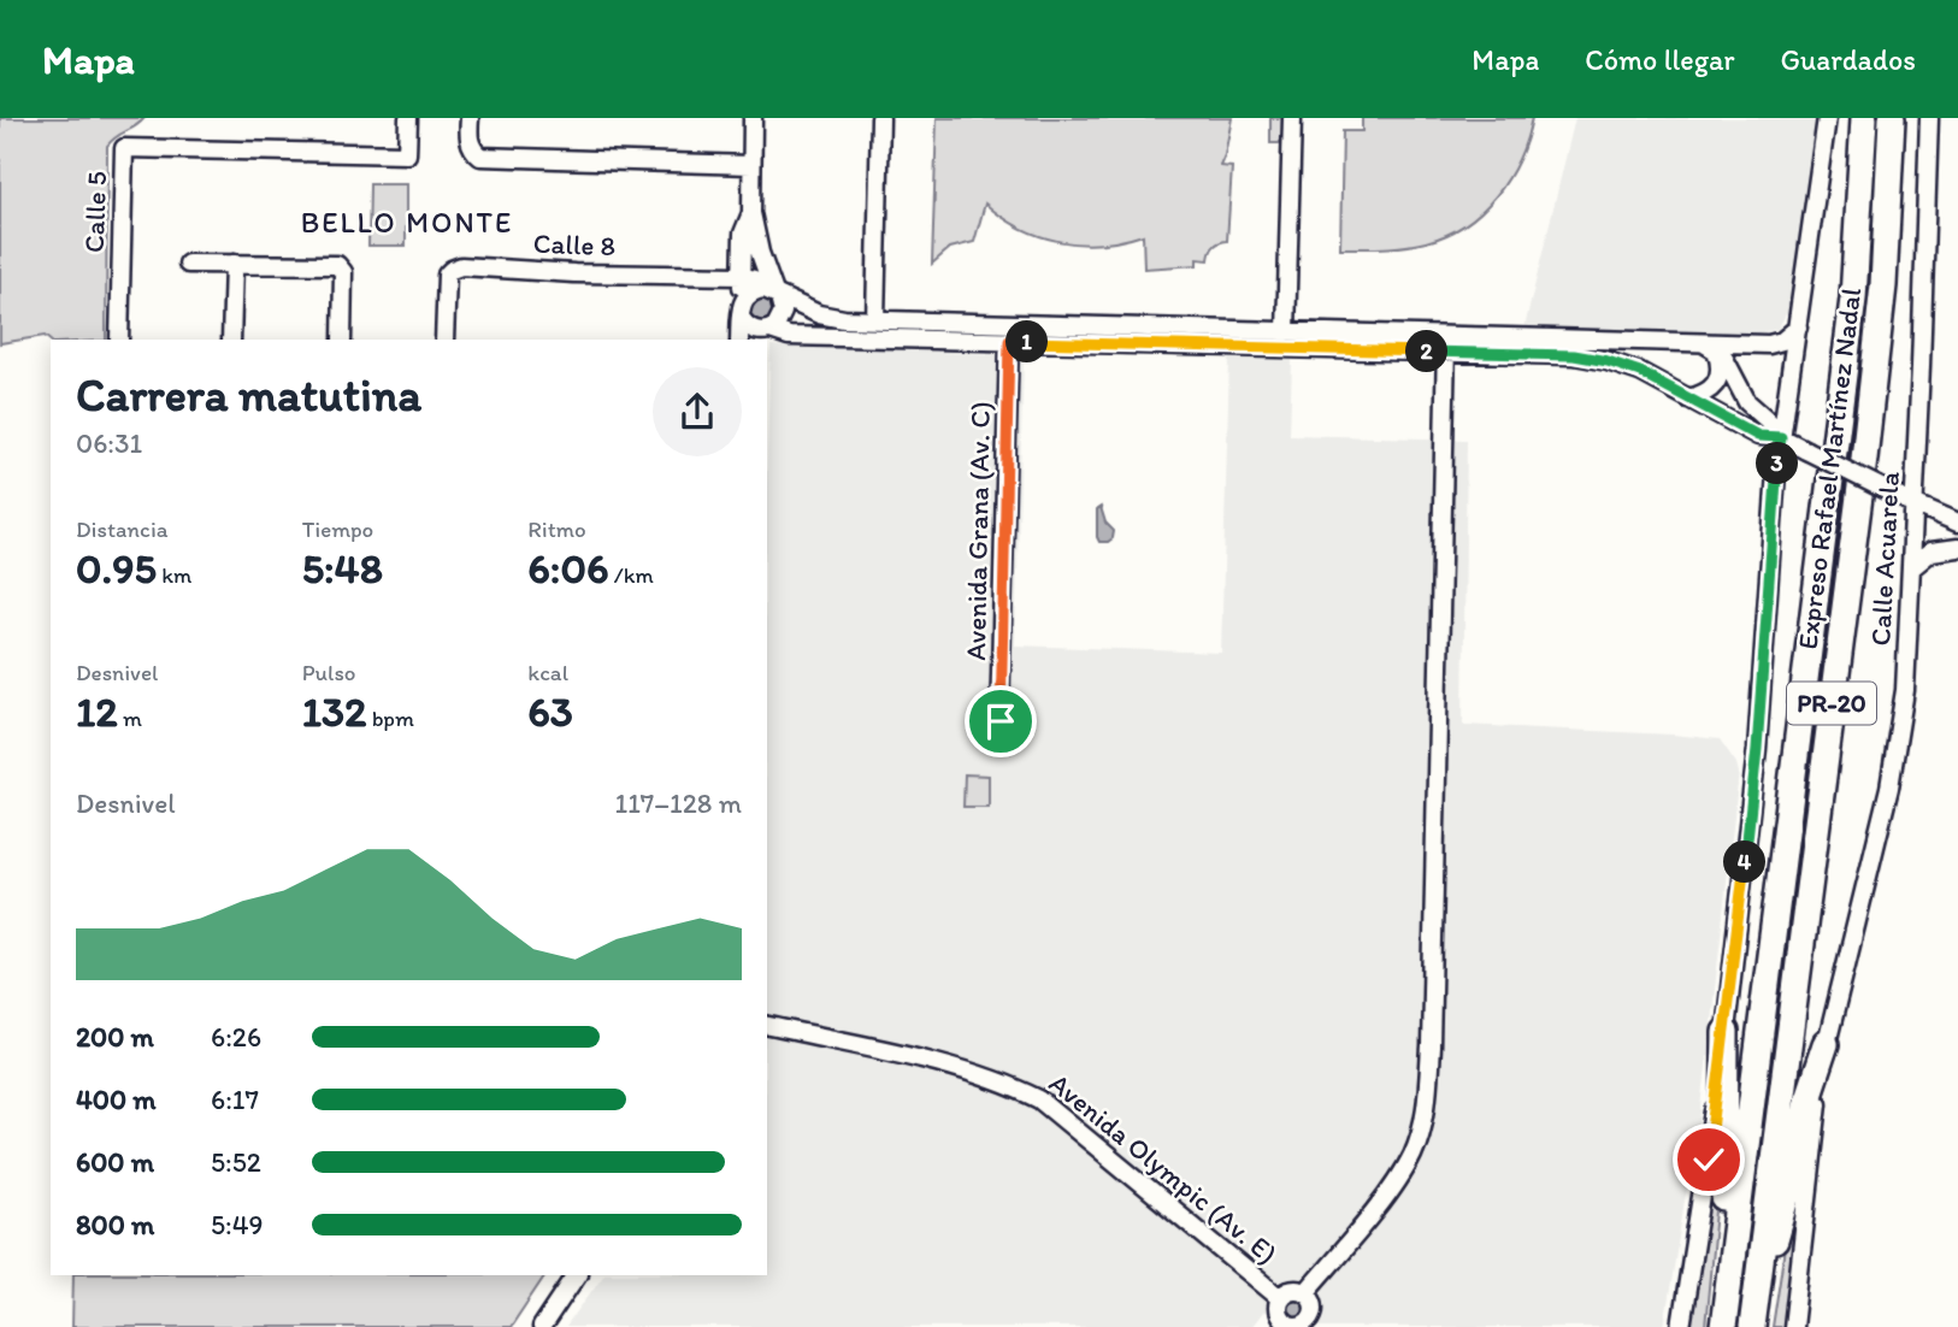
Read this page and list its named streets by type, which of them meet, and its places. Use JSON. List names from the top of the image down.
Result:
{
  "streets": {
    "highway": ["Expreso Rafael Martínez Nadal", "PR-20"],
    "street": [
      "Calle 5",
      "Calle 8",
      "Avenida Grana (Av. C)",
      "Calle Acuarela",
      "Avenida Olympic (Av. E)"
    ]
  },
  "districts": ["BELLO MONTE"],
  "page": {
    "header": "Mapa",
    "nav": ["Mapa", "Cómo llegar", "Guardados"],
    "pins": [
      "1",
      "2",
      "3",
      "4"
    ],
    "heading": ["Carrera matutina", "06:31"],
    "stats": [
      ["Distancia", "0.95 km"],
      ["Tiempo", "5:48"],
      ["Ritmo", "6:06 /km"],
      ["Desnivel", "12 m"],
      ["Pulso", "132 bpm"],
      ["kcal", "63"]
    ],
    "chart": ["Desnivel", "117–128 m"],
    "list": [
      {
        "name": "200 m",
        "note": "6:26"
      },
      {
        "name": "400 m",
        "note": "6:17"
      },
      {
        "name": "600 m",
        "note": "5:52"
      },
      {
        "name": "800 m",
        "note": "5:49"
      }
    ]
  }
}
